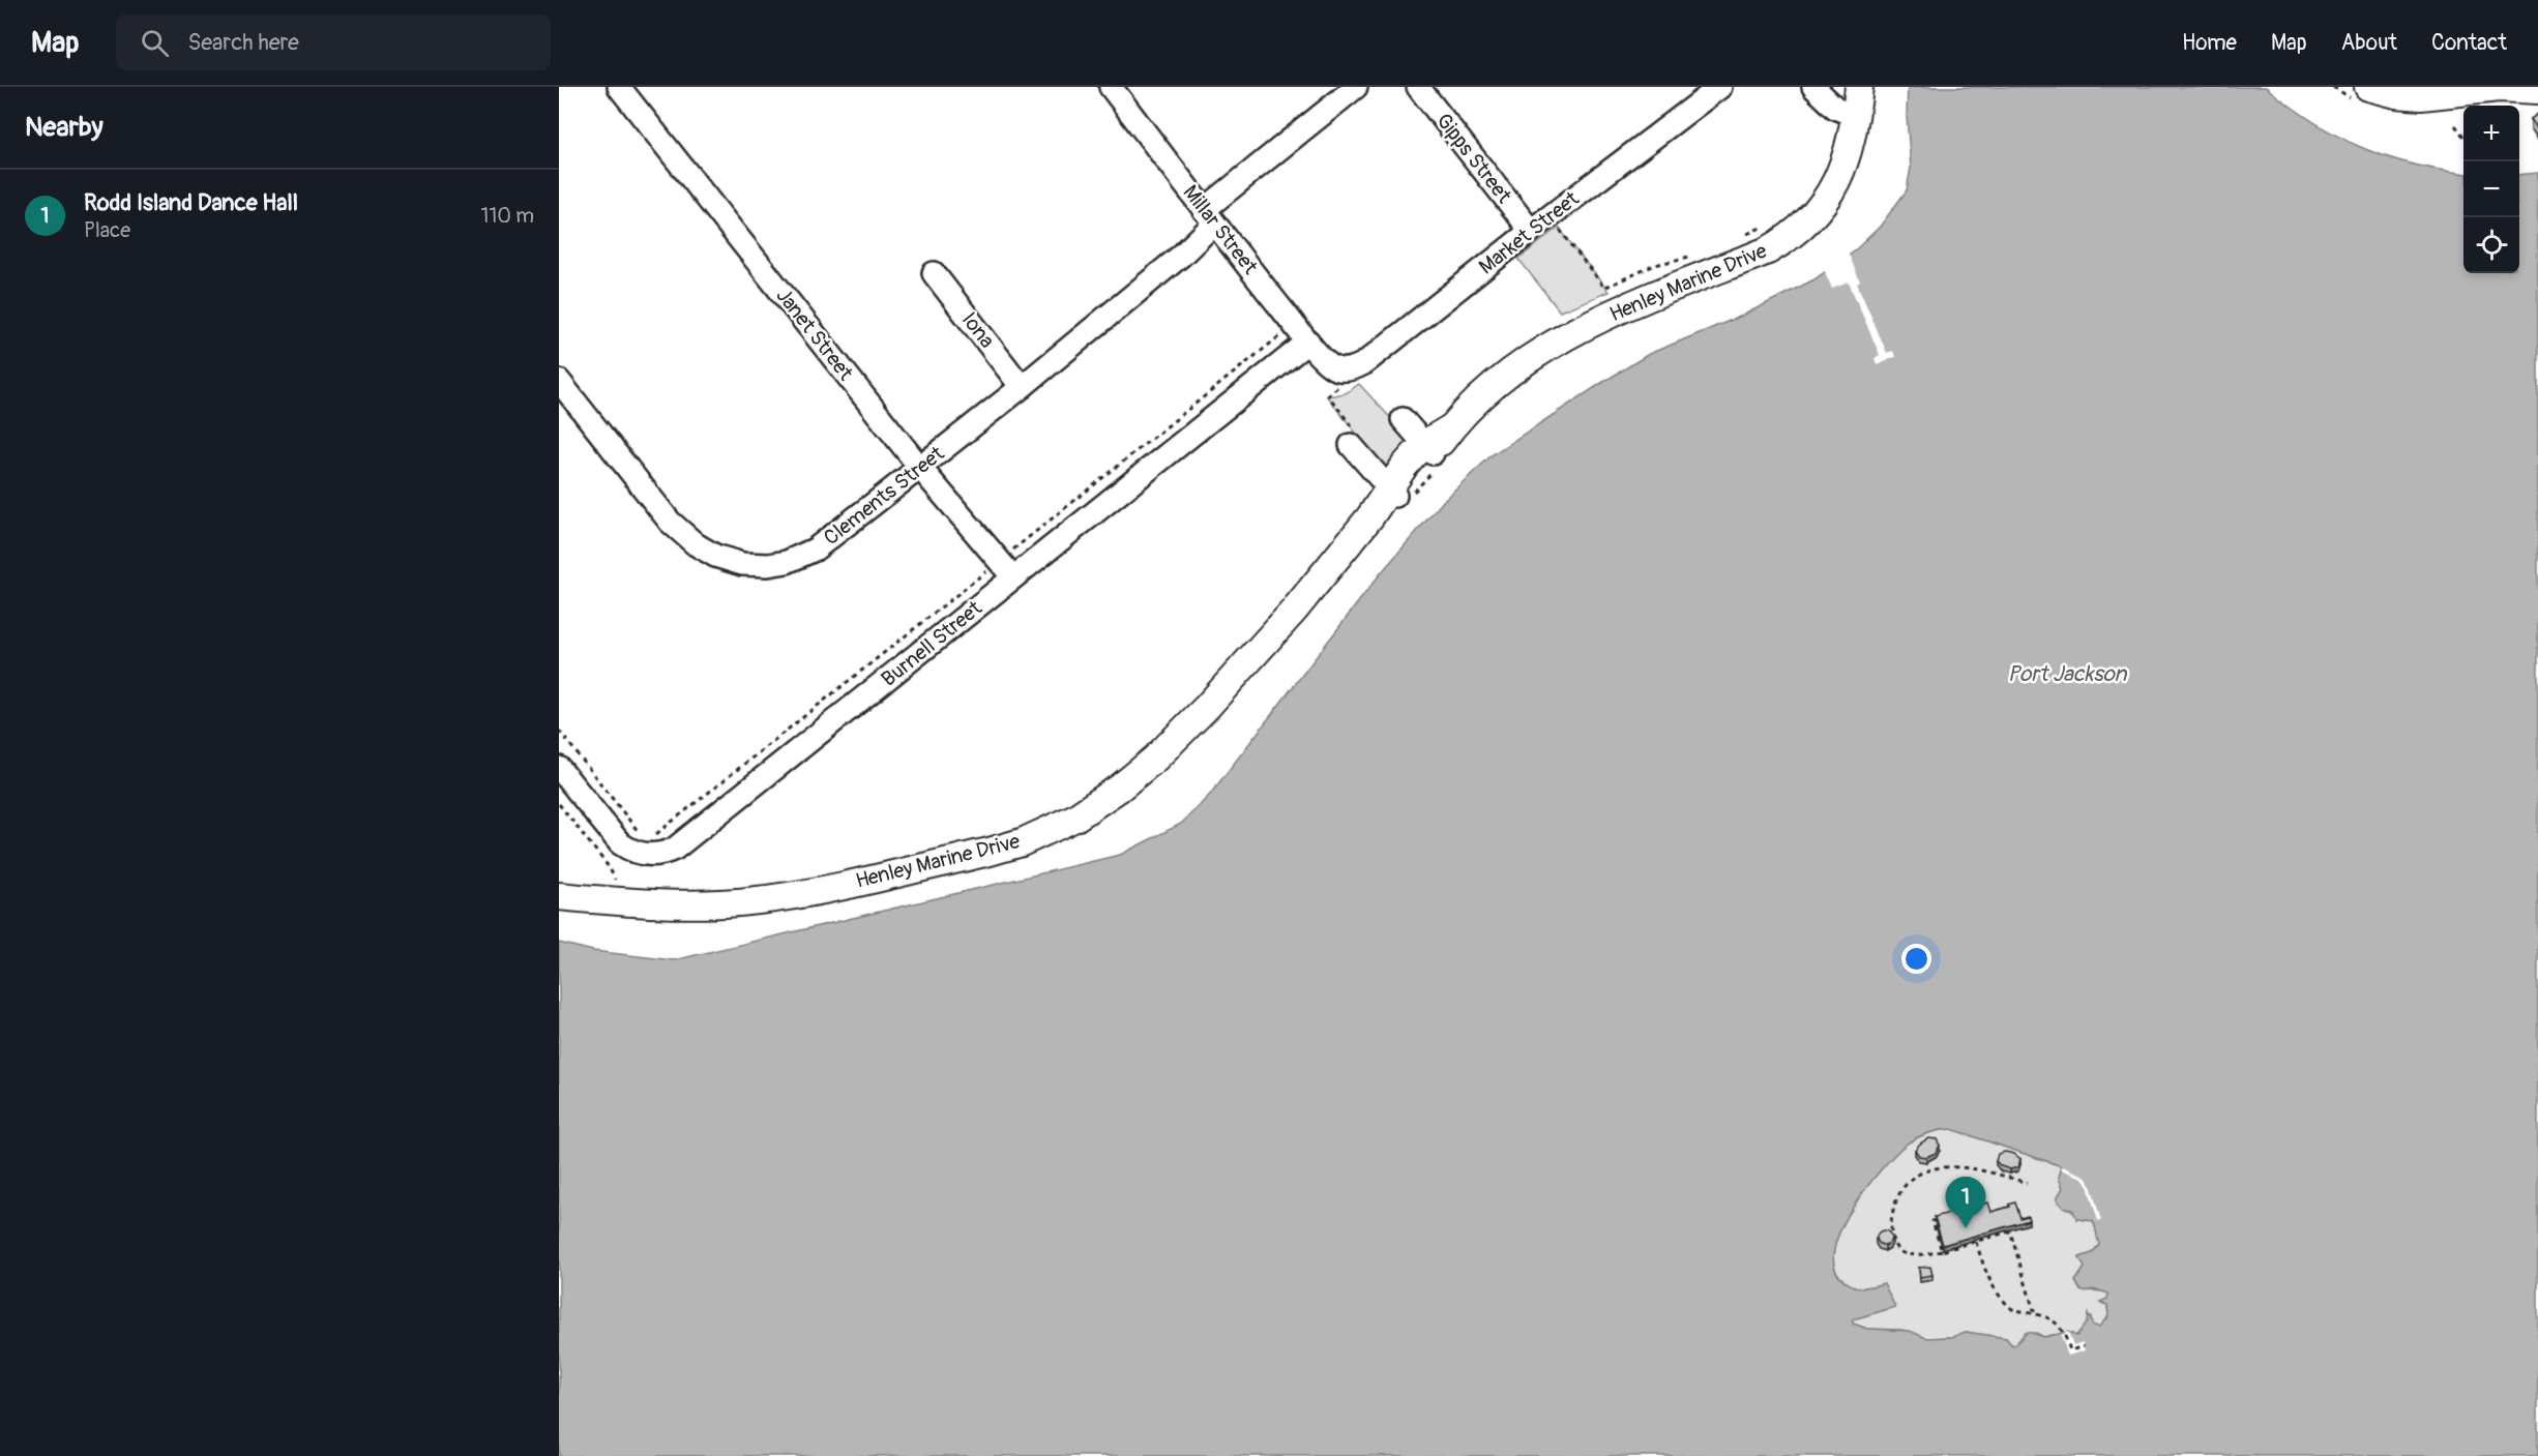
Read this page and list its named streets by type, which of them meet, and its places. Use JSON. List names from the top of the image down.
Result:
{
  "streets": {
    "main road": ["Henley Marine Drive"],
    "street": [
      "Gipps Street",
      "Millar Street",
      "Market Street",
      "Iona",
      "Janet Street",
      "Clements Street",
      "Burnell Street"
    ]
  },
  "crossings": [
    ["Gipps Street", "Market Street"],
    ["Millar Street", "Market Street"],
    ["Millar Street", "Clements Street"],
    ["Millar Street", "Burnell Street"],
    ["Iona", "Clements Street"],
    ["Janet Street", "Clements Street"],
    ["Janet Street", "Burnell Street"]
  ],
  "water": ["Port Jackson"],
  "page": {
    "header": "Map",
    "search": "Search here",
    "nav": [
      "Home",
      "Map",
      "About",
      "Contact"
    ],
    "heading": "Nearby",
    "map_buttons": ["+", "−"],
    "list": [
      {
        "mark": "1",
        "name": "Rodd Island Dance Hall",
        "note": "Place",
        "value": "110 m"
      }
    ],
    "pins": "1"
  }
}
